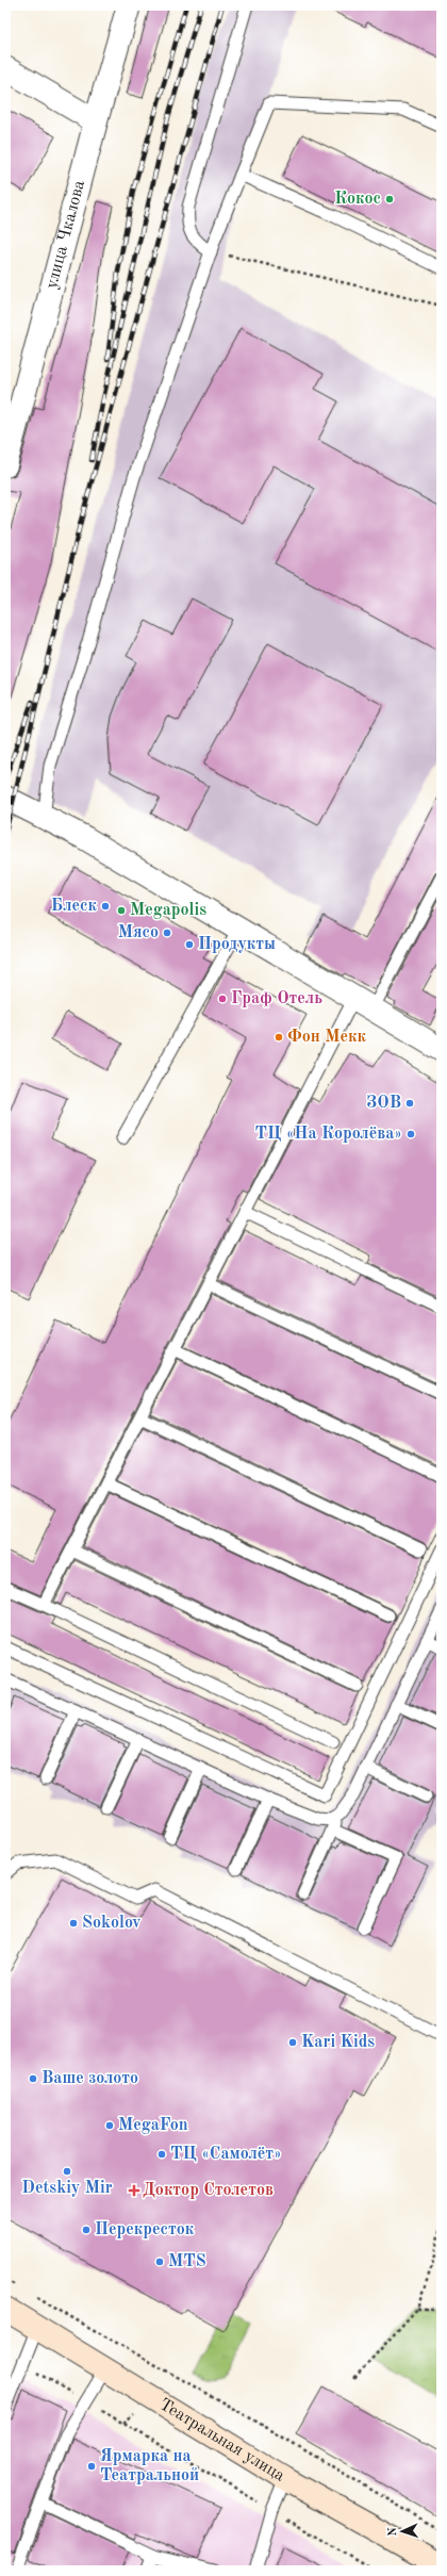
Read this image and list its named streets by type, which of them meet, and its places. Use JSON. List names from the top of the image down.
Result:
{
  "streets": {
    "street": ["улица Чкалова", "Театральная улица"]
  },
  "places": {
    "other": [
      "Кокос",
      "Блеск",
      "Megapolis",
      "Мясо",
      "Продукты",
      "Граф Отель",
      "Фон Мекк",
      "ЗОВ",
      "ТЦ «На Королёва»",
      "Sokolov",
      "Kari Kids",
      "Ваше золото",
      "MegaFon",
      "ТЦ «Самолёт»",
      "Detskiy Mir",
      "Перекресток",
      "MTS",
      "Ярмарка на Театральной"
    ],
    "health": ["Доктор Столетов"]
  },
  "north": "left"
}
